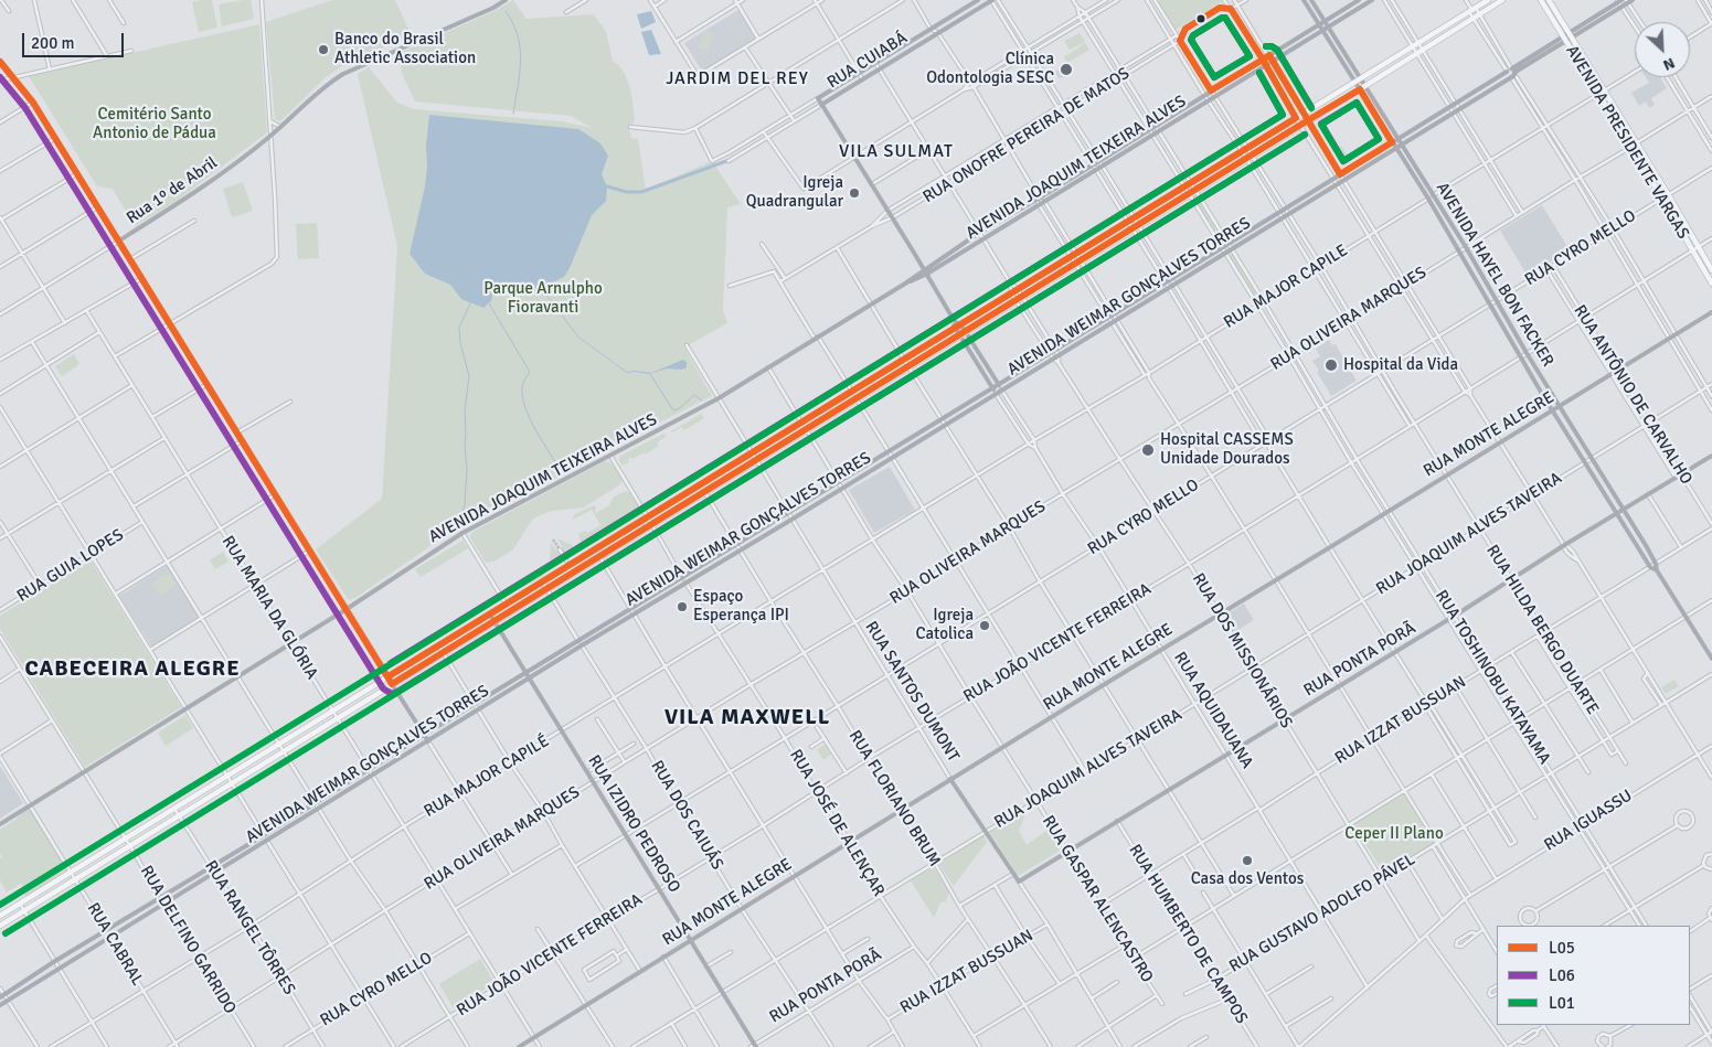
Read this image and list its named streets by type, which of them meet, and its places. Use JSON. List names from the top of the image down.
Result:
{
  "streets": {
    "main road": [
      "RUA CUIABÁ",
      "AVENIDA PRESIDENTE VARGAS",
      "AVENIDA JOAQUIM TEIXEIRA ALVES",
      "Rua 1º de Abril",
      "AVENIDA HAYEL BON FACKER",
      "AVENIDA WEIMAR GONÇALVES TORRES",
      "RUA MONTE ALEGRE",
      "RUA PONTA PORÃ",
      "RUA SANTOS DUMONT",
      "RUA AQUIDAUANA",
      "RUA IZIDRO PEDROSO"
    ],
    "street": [
      "RUA ONOFRE PEREIRA DE MATOS",
      "RUA CYRO MELLO",
      "RUA MAJOR CAPILE",
      "RUA OLIVEIRA MARQUES",
      "RUA ANTÔNIO DE CARVALHO",
      "RUA JOAQUIM ALVES TAVEIRA",
      "RUA GUIA LOPES",
      "RUA MARIA DA GLÓRIA",
      "RUA HILDA BERGO DUARTE",
      "RUA JOÃO VICENTE FERREIRA",
      "RUA DOS MISSIONÁRIOS",
      "RUA TOSHINOBU KATAYAMA",
      "RUA IZZAT BUSSUAN",
      "RUA MAJOR CAPILÉ",
      "RUA FLORIANO BRUM",
      "RUA DOS CAIUÁS",
      "RUA IGUASSU",
      "RUA JOSÉ DE ALENÇAR",
      "RUA GASPAR ALENCASTRO",
      "RUA GUSTAVO ADOLFO PÁVEL",
      "RUA RANGEL TÔRRES",
      "RUA HUMBERTO DE CAMPOS",
      "RUA DELFINO GARRIDO",
      "RUA CABRAL"
    ]
  },
  "crossings": [
    ["RUA CUIABÁ", "RUA DOS MISSIONÁRIOS"],
    ["RUA CUIABÁ", "RUA AQUIDAUANA"],
    ["RUA ONOFRE PEREIRA DE MATOS", "RUA HILDA BERGO DUARTE"],
    ["RUA ONOFRE PEREIRA DE MATOS", "RUA DOS MISSIONÁRIOS"],
    ["RUA ONOFRE PEREIRA DE MATOS", "RUA TOSHINOBU KATAYAMA"],
    ["RUA ONOFRE PEREIRA DE MATOS", "RUA AQUIDAUANA"],
    ["AVENIDA PRESIDENTE VARGAS", "RUA CYRO MELLO"],
    ["AVENIDA PRESIDENTE VARGAS", "RUA MAJOR CAPILE"],
    ["AVENIDA PRESIDENTE VARGAS", "AVENIDA WEIMAR GONÇALVES TORRES"],
    ["AVENIDA PRESIDENTE VARGAS", "RUA OLIVEIRA MARQUES"],
    ["AVENIDA PRESIDENTE VARGAS", "RUA JOÃO VICENTE FERREIRA"],
    ["AVENIDA JOAQUIM TEIXEIRA ALVES", "AVENIDA HAYEL BON FACKER"],
    ["AVENIDA JOAQUIM TEIXEIRA ALVES", "RUA MARIA DA GLÓRIA"],
    ["AVENIDA JOAQUIM TEIXEIRA ALVES", "RUA HILDA BERGO DUARTE"],
    ["AVENIDA JOAQUIM TEIXEIRA ALVES", "RUA DOS MISSIONÁRIOS"],
    ["AVENIDA JOAQUIM TEIXEIRA ALVES", "RUA TOSHINOBU KATAYAMA"],
    ["AVENIDA JOAQUIM TEIXEIRA ALVES", "RUA SANTOS DUMONT"],
    ["AVENIDA JOAQUIM TEIXEIRA ALVES", "RUA AQUIDAUANA"],
    ["AVENIDA JOAQUIM TEIXEIRA ALVES", "RUA JOSÉ DE ALENÇAR"],
    ["AVENIDA JOAQUIM TEIXEIRA ALVES", "RUA DELFINO GARRIDO"],
    ["AVENIDA JOAQUIM TEIXEIRA ALVES", "RUA CABRAL"],
    ["RUA CYRO MELLO", "AVENIDA HAYEL BON FACKER"],
    ["RUA CYRO MELLO", "RUA ANTÔNIO DE CARVALHO"],
    ["RUA CYRO MELLO", "RUA MARIA DA GLÓRIA"],
    ["RUA CYRO MELLO", "RUA HILDA BERGO DUARTE"],
    ["RUA CYRO MELLO", "RUA DOS MISSIONÁRIOS"],
    ["RUA CYRO MELLO", "RUA TOSHINOBU KATAYAMA"],
    ["RUA CYRO MELLO", "RUA SANTOS DUMONT"],
    ["RUA CYRO MELLO", "RUA AQUIDAUANA"],
    ["RUA CYRO MELLO", "RUA FLORIANO BRUM"],
    ["RUA CYRO MELLO", "RUA DOS CAIUÁS"],
    ["RUA CYRO MELLO", "RUA JOSÉ DE ALENÇAR"],
    ["RUA CYRO MELLO", "RUA IZIDRO PEDROSO"],
    ["RUA CYRO MELLO", "RUA GASPAR ALENCASTRO"],
    ["RUA CYRO MELLO", "RUA RANGEL TÔRRES"],
    ["AVENIDA HAYEL BON FACKER", "RUA MAJOR CAPILE"],
    ["AVENIDA HAYEL BON FACKER", "AVENIDA WEIMAR GONÇALVES TORRES"],
    ["AVENIDA HAYEL BON FACKER", "RUA OLIVEIRA MARQUES"],
    ["AVENIDA HAYEL BON FACKER", "RUA MONTE ALEGRE"],
    ["AVENIDA HAYEL BON FACKER", "RUA JOAQUIM ALVES TAVEIRA"],
    ["AVENIDA HAYEL BON FACKER", "RUA JOÃO VICENTE FERREIRA"],
    ["AVENIDA HAYEL BON FACKER", "RUA PONTA PORÃ"],
    ["AVENIDA HAYEL BON FACKER", "RUA IZZAT BUSSUAN"],
    ["RUA MAJOR CAPILE", "RUA HILDA BERGO DUARTE"],
    ["RUA MAJOR CAPILE", "RUA DOS MISSIONÁRIOS"],
    ["RUA MAJOR CAPILE", "RUA TOSHINOBU KATAYAMA"],
    ["RUA MAJOR CAPILE", "RUA AQUIDAUANA"],
    ["RUA MAJOR CAPILE", "RUA MAJOR CAPILÉ"],
    ["AVENIDA WEIMAR GONÇALVES TORRES", "RUA MARIA DA GLÓRIA"],
    ["AVENIDA WEIMAR GONÇALVES TORRES", "RUA HILDA BERGO DUARTE"],
    ["AVENIDA WEIMAR GONÇALVES TORRES", "RUA DOS MISSIONÁRIOS"],
    ["AVENIDA WEIMAR GONÇALVES TORRES", "RUA TOSHINOBU KATAYAMA"],
    ["AVENIDA WEIMAR GONÇALVES TORRES", "RUA SANTOS DUMONT"],
    ["AVENIDA WEIMAR GONÇALVES TORRES", "RUA AQUIDAUANA"],
    ["AVENIDA WEIMAR GONÇALVES TORRES", "RUA FLORIANO BRUM"],
    ["AVENIDA WEIMAR GONÇALVES TORRES", "RUA DOS CAIUÁS"],
    ["AVENIDA WEIMAR GONÇALVES TORRES", "RUA JOSÉ DE ALENÇAR"],
    ["AVENIDA WEIMAR GONÇALVES TORRES", "RUA IZIDRO PEDROSO"],
    ["AVENIDA WEIMAR GONÇALVES TORRES", "RUA GASPAR ALENCASTRO"],
    ["AVENIDA WEIMAR GONÇALVES TORRES", "RUA RANGEL TÔRRES"],
    ["AVENIDA WEIMAR GONÇALVES TORRES", "RUA DELFINO GARRIDO"],
    ["AVENIDA WEIMAR GONÇALVES TORRES", "RUA CABRAL"],
    ["RUA OLIVEIRA MARQUES", "RUA MARIA DA GLÓRIA"],
    ["RUA OLIVEIRA MARQUES", "RUA HILDA BERGO DUARTE"],
    ["RUA OLIVEIRA MARQUES", "RUA DOS MISSIONÁRIOS"],
    ["RUA OLIVEIRA MARQUES", "RUA TOSHINOBU KATAYAMA"],
    ["RUA OLIVEIRA MARQUES", "RUA SANTOS DUMONT"],
    ["RUA OLIVEIRA MARQUES", "RUA AQUIDAUANA"],
    ["RUA OLIVEIRA MARQUES", "RUA FLORIANO BRUM"],
    ["RUA OLIVEIRA MARQUES", "RUA DOS CAIUÁS"],
    ["RUA OLIVEIRA MARQUES", "RUA JOSÉ DE ALENÇAR"],
    ["RUA OLIVEIRA MARQUES", "RUA IZIDRO PEDROSO"],
    ["RUA OLIVEIRA MARQUES", "RUA GASPAR ALENCASTRO"],
    ["RUA OLIVEIRA MARQUES", "RUA RANGEL TÔRRES"],
    ["RUA OLIVEIRA MARQUES", "RUA DELFINO GARRIDO"],
    ["RUA OLIVEIRA MARQUES", "RUA CABRAL"],
    ["RUA ANTÔNIO DE CARVALHO", "RUA MONTE ALEGRE"],
    ["RUA ANTÔNIO DE CARVALHO", "RUA JOAQUIM ALVES TAVEIRA"],
    ["RUA ANTÔNIO DE CARVALHO", "RUA JOÃO VICENTE FERREIRA"],
    ["RUA ANTÔNIO DE CARVALHO", "RUA PONTA PORÃ"],
    ["RUA MONTE ALEGRE", "RUA MARIA DA GLÓRIA"],
    ["RUA MONTE ALEGRE", "RUA HILDA BERGO DUARTE"],
    ["RUA MONTE ALEGRE", "RUA DOS MISSIONÁRIOS"],
    ["RUA MONTE ALEGRE", "RUA TOSHINOBU KATAYAMA"],
    ["RUA MONTE ALEGRE", "RUA SANTOS DUMONT"],
    ["RUA MONTE ALEGRE", "RUA AQUIDAUANA"],
    ["RUA MONTE ALEGRE", "RUA FLORIANO BRUM"],
    ["RUA MONTE ALEGRE", "RUA DOS CAIUÁS"],
    ["RUA MONTE ALEGRE", "RUA JOSÉ DE ALENÇAR"],
    ["RUA MONTE ALEGRE", "RUA IZIDRO PEDROSO"],
    ["RUA MONTE ALEGRE", "RUA GASPAR ALENCASTRO"],
    ["RUA JOAQUIM ALVES TAVEIRA", "RUA HILDA BERGO DUARTE"],
    ["RUA JOAQUIM ALVES TAVEIRA", "RUA DOS MISSIONÁRIOS"],
    ["RUA JOAQUIM ALVES TAVEIRA", "RUA TOSHINOBU KATAYAMA"],
    ["RUA JOAQUIM ALVES TAVEIRA", "RUA SANTOS DUMONT"],
    ["RUA JOAQUIM ALVES TAVEIRA", "RUA AQUIDAUANA"],
    ["RUA JOAQUIM ALVES TAVEIRA", "RUA FLORIANO BRUM"],
    ["RUA JOAQUIM ALVES TAVEIRA", "RUA DOS CAIUÁS"],
    ["RUA JOAQUIM ALVES TAVEIRA", "RUA JOSÉ DE ALENÇAR"],
    ["RUA JOAQUIM ALVES TAVEIRA", "RUA IZIDRO PEDROSO"],
    ["RUA JOAQUIM ALVES TAVEIRA", "RUA GASPAR ALENCASTRO"],
    ["RUA GUIA LOPES", "RUA MARIA DA GLÓRIA"],
    ["RUA MARIA DA GLÓRIA", "RUA JOÃO VICENTE FERREIRA"],
    ["RUA MARIA DA GLÓRIA", "RUA MAJOR CAPILÉ"],
    ["RUA HILDA BERGO DUARTE", "RUA JOÃO VICENTE FERREIRA"],
    ["RUA HILDA BERGO DUARTE", "RUA PONTA PORÃ"],
    ["RUA HILDA BERGO DUARTE", "RUA IZZAT BUSSUAN"],
    ["RUA HILDA BERGO DUARTE", "RUA GUSTAVO ADOLFO PÁVEL"],
    ["RUA JOÃO VICENTE FERREIRA", "RUA DOS MISSIONÁRIOS"],
    ["RUA JOÃO VICENTE FERREIRA", "RUA TOSHINOBU KATAYAMA"],
    ["RUA JOÃO VICENTE FERREIRA", "RUA SANTOS DUMONT"],
    ["RUA JOÃO VICENTE FERREIRA", "RUA AQUIDAUANA"],
    ["RUA JOÃO VICENTE FERREIRA", "RUA FLORIANO BRUM"],
    ["RUA JOÃO VICENTE FERREIRA", "RUA DOS CAIUÁS"],
    ["RUA JOÃO VICENTE FERREIRA", "RUA JOSÉ DE ALENÇAR"],
    ["RUA JOÃO VICENTE FERREIRA", "RUA IZIDRO PEDROSO"],
    ["RUA JOÃO VICENTE FERREIRA", "RUA GASPAR ALENCASTRO"],
    ["RUA DOS MISSIONÁRIOS", "RUA PONTA PORÃ"],
    ["RUA DOS MISSIONÁRIOS", "RUA IZZAT BUSSUAN"],
    ["RUA DOS MISSIONÁRIOS", "RUA IGUASSU"],
    ["RUA DOS MISSIONÁRIOS", "RUA GUSTAVO ADOLFO PÁVEL"],
    ["RUA PONTA PORÃ", "RUA TOSHINOBU KATAYAMA"],
    ["RUA PONTA PORÃ", "RUA SANTOS DUMONT"],
    ["RUA PONTA PORÃ", "RUA AQUIDAUANA"],
    ["RUA PONTA PORÃ", "RUA DOS CAIUÁS"],
    ["RUA PONTA PORÃ", "RUA JOSÉ DE ALENÇAR"],
    ["RUA PONTA PORÃ", "RUA IZIDRO PEDROSO"],
    ["RUA PONTA PORÃ", "RUA GASPAR ALENCASTRO"],
    ["RUA PONTA PORÃ", "RUA HUMBERTO DE CAMPOS"],
    ["RUA TOSHINOBU KATAYAMA", "RUA IZZAT BUSSUAN"],
    ["RUA TOSHINOBU KATAYAMA", "RUA IGUASSU"],
    ["RUA TOSHINOBU KATAYAMA", "RUA GUSTAVO ADOLFO PÁVEL"],
    ["RUA SANTOS DUMONT", "RUA IZZAT BUSSUAN"],
    ["RUA SANTOS DUMONT", "RUA MAJOR CAPILÉ"],
    ["RUA AQUIDAUANA", "RUA IZZAT BUSSUAN"],
    ["RUA AQUIDAUANA", "RUA IGUASSU"],
    ["RUA AQUIDAUANA", "RUA GUSTAVO ADOLFO PÁVEL"],
    ["RUA IZZAT BUSSUAN", "RUA FLORIANO BRUM"],
    ["RUA IZZAT BUSSUAN", "RUA JOSÉ DE ALENÇAR"],
    ["RUA IZZAT BUSSUAN", "RUA GASPAR ALENCASTRO"],
    ["RUA IZZAT BUSSUAN", "RUA HUMBERTO DE CAMPOS"],
    ["RUA MAJOR CAPILÉ", "RUA FLORIANO BRUM"],
    ["RUA MAJOR CAPILÉ", "RUA DOS CAIUÁS"],
    ["RUA MAJOR CAPILÉ", "RUA JOSÉ DE ALENÇAR"],
    ["RUA MAJOR CAPILÉ", "RUA IZIDRO PEDROSO"],
    ["RUA MAJOR CAPILÉ", "RUA GASPAR ALENCASTRO"],
    ["RUA MAJOR CAPILÉ", "RUA RANGEL TÔRRES"],
    ["RUA MAJOR CAPILÉ", "RUA DELFINO GARRIDO"],
    ["RUA MAJOR CAPILÉ", "RUA CABRAL"],
    ["RUA GUSTAVO ADOLFO PÁVEL", "RUA HUMBERTO DE CAMPOS"]
  ],
  "districts": [
    "JARDIM DEL REY",
    "VILA SULMAT",
    "CABECEIRA ALEGRE",
    "VILA MAXWELL"
  ],
  "parks": ["Cemitério Santo Antonio de Pádua", "Parque Arnulpho Fioravanti", "Ceper II Plano"],
  "places": [
    "Banco do Brasil Athletic Association",
    "Clínica Odontologia SESC",
    "Igreja Quadrangular",
    "Hospital da Vida",
    "Hospital CASSEMS Unidade Dourados",
    "Espaço Esperança IPI",
    "Igreja Catolica",
    "Casa dos Ventos"
  ],
  "lines": ["transit line L05", "transit line L06", "transit line L01"],
  "legend": ["L05", "L06", "L01"],
  "scale_bar": "200 m",
  "north": "bottom right"
}
